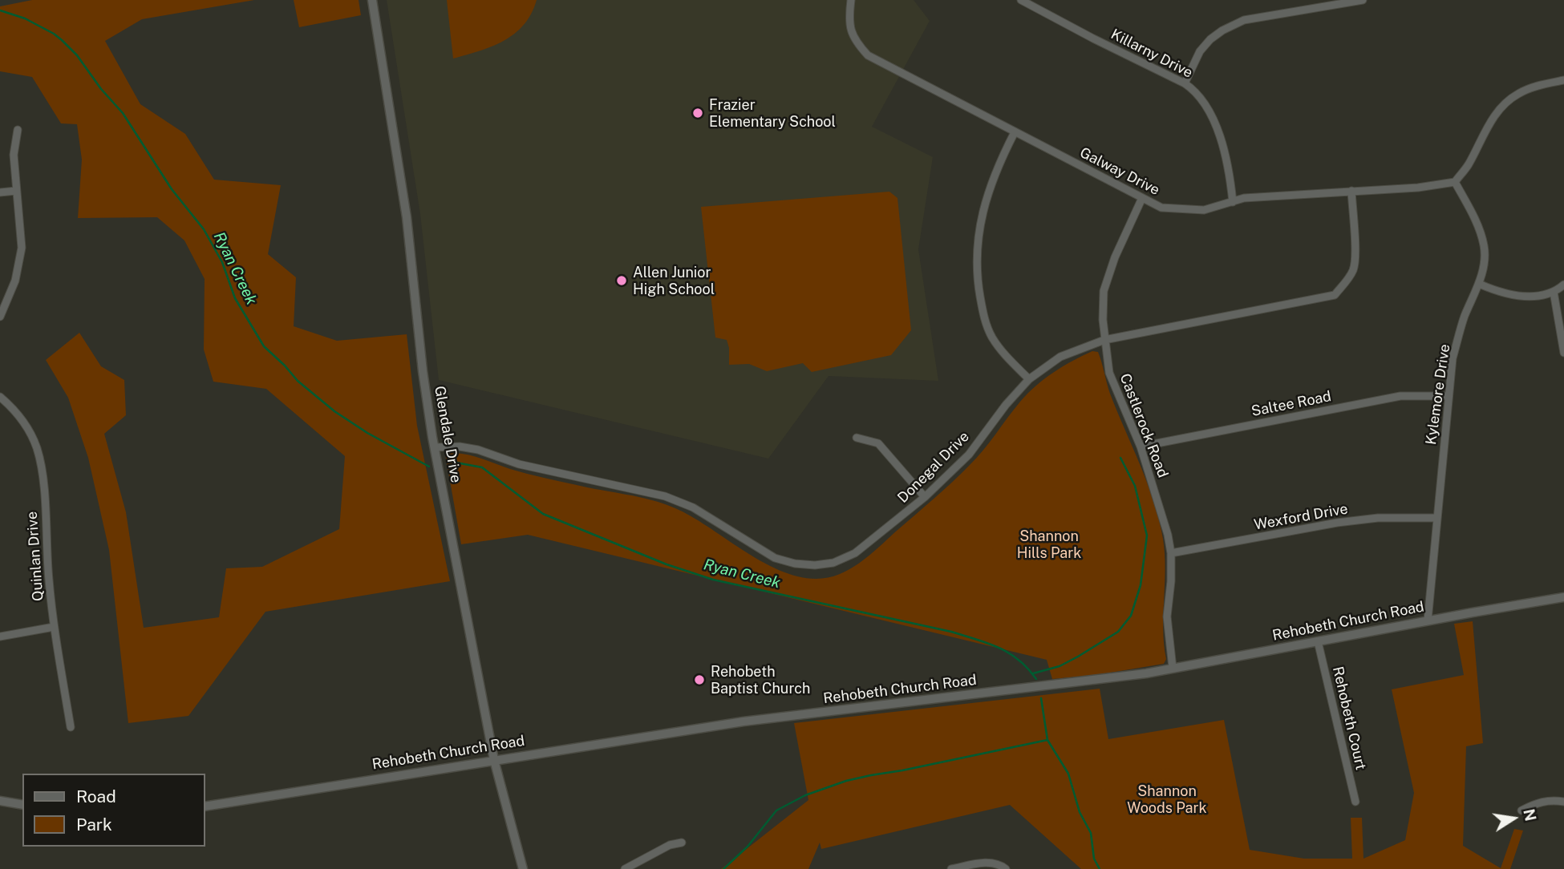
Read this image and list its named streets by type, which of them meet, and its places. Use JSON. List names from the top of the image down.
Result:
{
  "streets": {
    "street": [
      "Killarny Drive",
      "Galway Drive",
      "Kylemore Drive",
      "Saltee Road",
      "Castlerock Road",
      "Glendale Drive",
      "Donegal Drive",
      "Wexford Drive",
      "Quinlan Drive",
      "Rehobeth Church Road",
      "Rehobeth Court"
    ]
  },
  "crossings": [
    ["Killarny Drive", "Galway Drive"],
    ["Galway Drive", "Kylemore Drive"],
    ["Galway Drive", "Castlerock Road"],
    ["Galway Drive", "Donegal Drive"],
    ["Kylemore Drive", "Saltee Road"],
    ["Kylemore Drive", "Wexford Drive"],
    ["Kylemore Drive", "Rehobeth Church Road"],
    ["Saltee Road", "Castlerock Road"],
    ["Castlerock Road", "Donegal Drive"],
    ["Castlerock Road", "Wexford Drive"],
    ["Castlerock Road", "Rehobeth Church Road"],
    ["Glendale Drive", "Donegal Drive"],
    ["Glendale Drive", "Rehobeth Church Road"],
    ["Rehobeth Church Road", "Rehobeth Court"]
  ],
  "water": ["Ryan Creek"],
  "parks": ["Shannon Hills Park", "Shannon Woods Park"],
  "places": ["Frazier Elementary School", "Allen Junior High School", "Rehobeth Baptist Church"],
  "legend": ["Road", "Park"],
  "north": "right"
}
